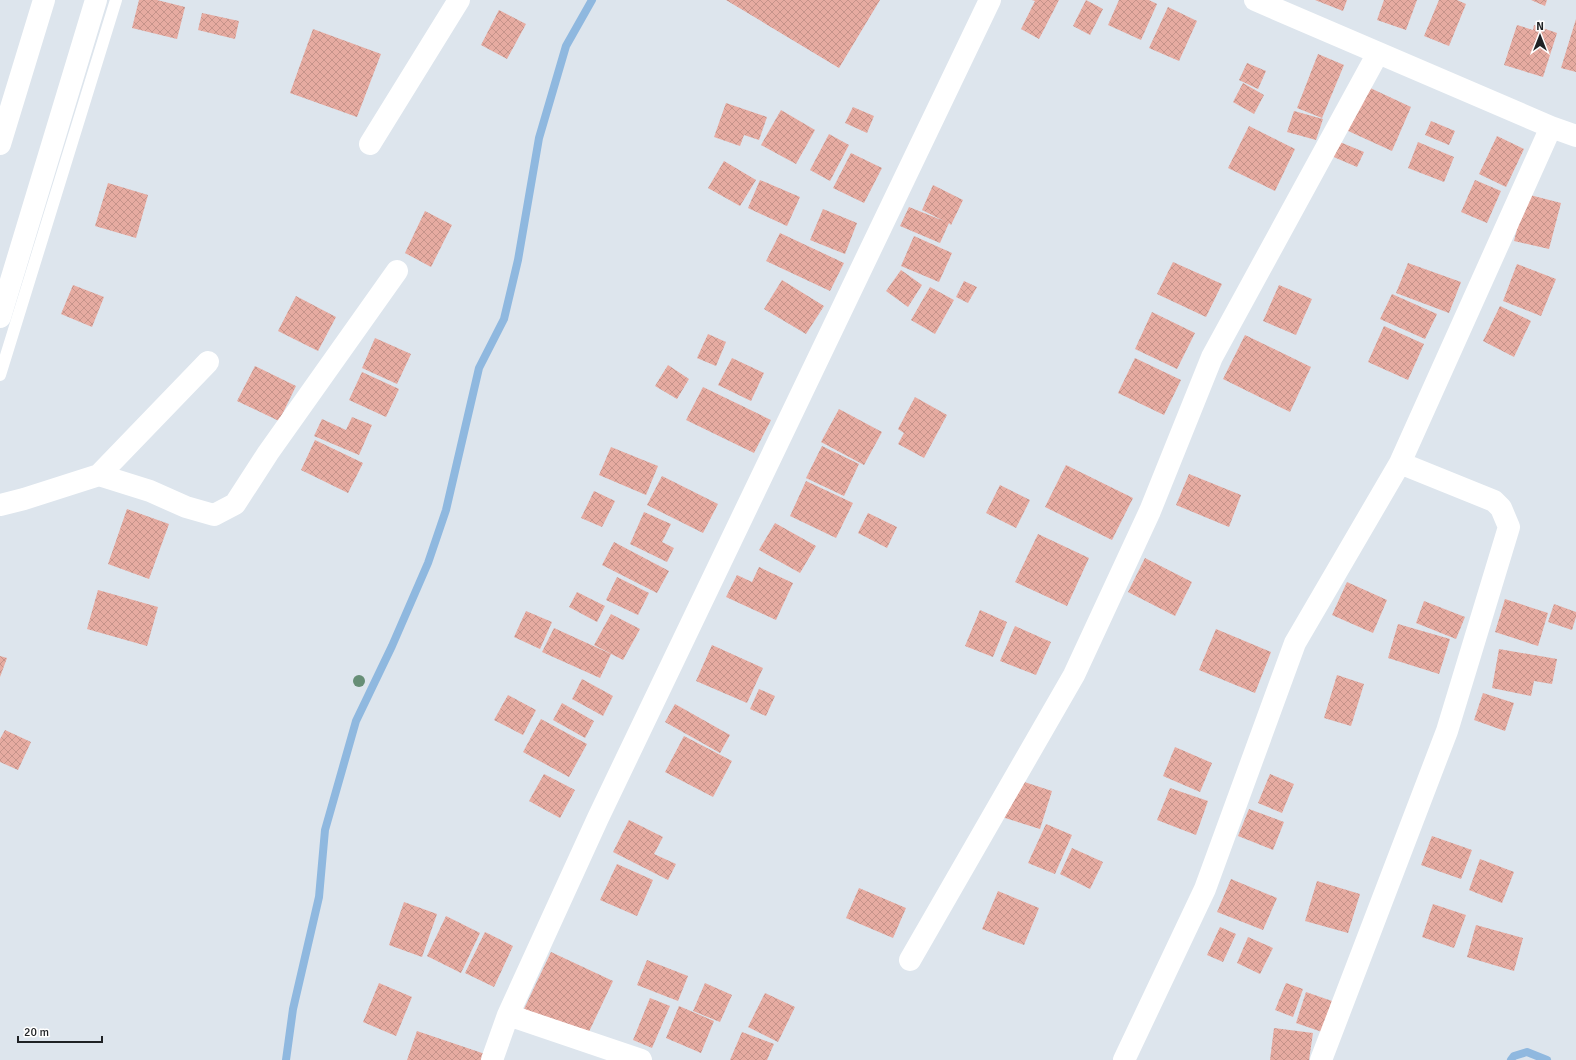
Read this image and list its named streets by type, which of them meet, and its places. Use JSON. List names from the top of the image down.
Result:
{
  "scale_bar": "20 m",
  "north": "top"
}
